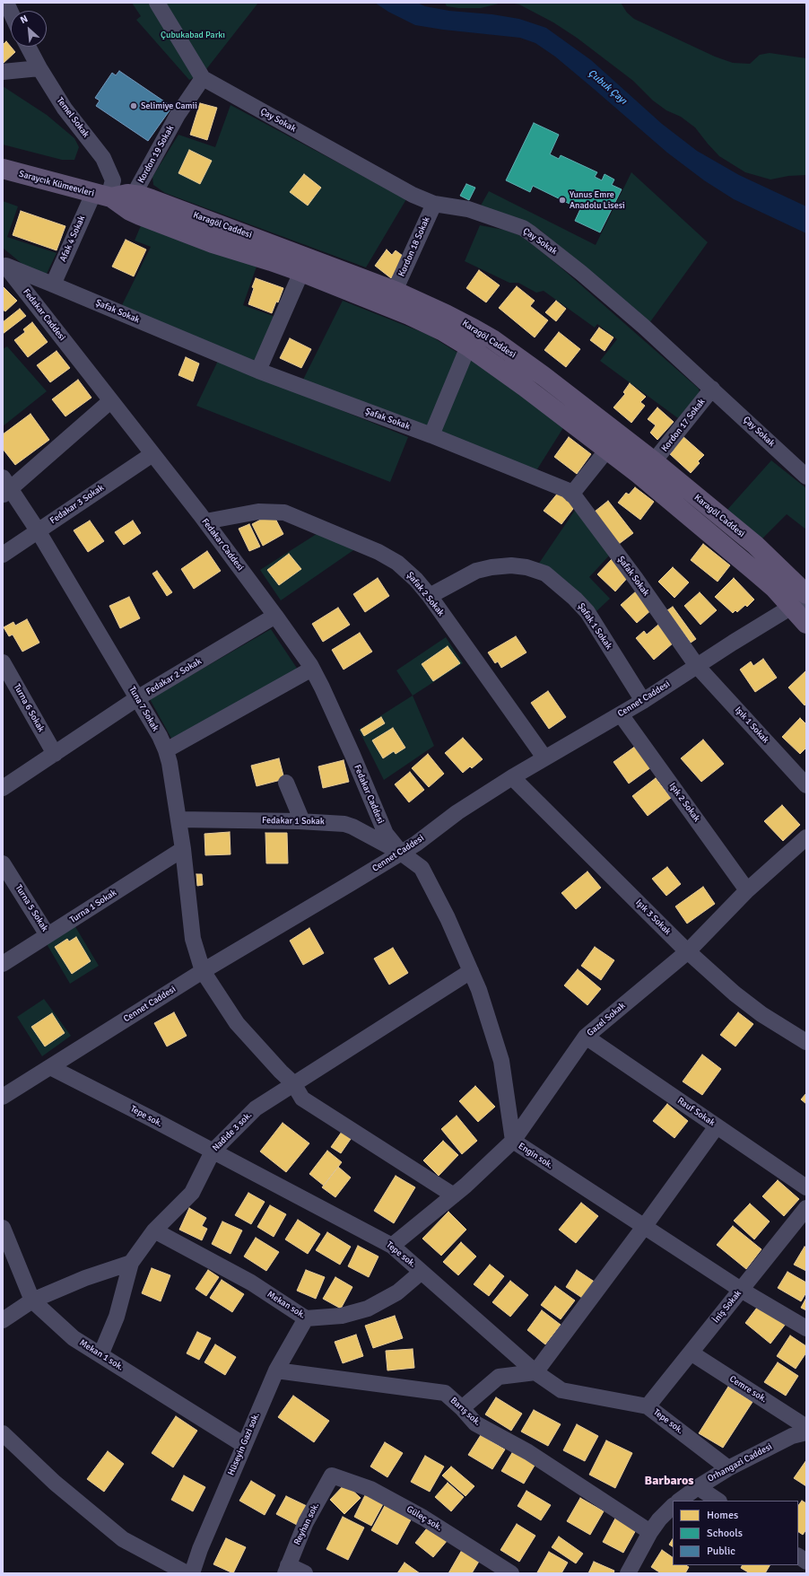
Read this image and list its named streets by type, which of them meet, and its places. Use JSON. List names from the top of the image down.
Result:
{
  "streets": {
    "main road": ["Saraycık Kümeevleri", "Karagöl Caddesi"],
    "street": [
      "Temel Sokak",
      "Çay Sokak",
      "Kordon 19 Sokak",
      "Afak 4 Sokak",
      "Kordon 18 Sokak",
      "Şafak Sokak",
      "Fedakar Caddesi",
      "Kordon 17 Sokak",
      "Fedakar 3 Sokak",
      "Şafak 2 Sokak",
      "Şafak 1 Sokak",
      "Fedakar 2 Sokak",
      "Cennet Caddesi",
      "Turna 6 Sokak",
      "Tuna 7 Sokak",
      "Işık 1 Sokak",
      "Işık 2 Sokak",
      "Fedakar 1 Sokak",
      "Turna 1 Sokak",
      "Turna 5 Sokak",
      "Işık 3 Sokak",
      "Gazel Sokak",
      "Rauf Sokak",
      "Tepe sok.",
      "Nadide 3 sok.",
      "Engin sok.",
      "Mekan sok.",
      "İniş Sokak",
      "Mekan 1 sok.",
      "Cemre sok.",
      "Barış sok.",
      "Hüseyin Gazi sok.",
      "Orhangazi Caddesi",
      "Güleç sok.",
      "Reyhan sok."
    ]
  },
  "crossings": [
    ["Temel Sokak", "Saraycık Kümeevleri"],
    ["Temel Sokak", "Karagöl Caddesi"],
    ["Temel Sokak", "Afak 4 Sokak"],
    ["Çay Sokak", "Kordon 19 Sokak"],
    ["Çay Sokak", "Kordon 18 Sokak"],
    ["Çay Sokak", "Kordon 17 Sokak"],
    ["Kordon 19 Sokak", "Karagöl Caddesi"],
    ["Saraycık Kümeevleri", "Karagöl Caddesi"],
    ["Saraycık Kümeevleri", "Afak 4 Sokak"],
    ["Karagöl Caddesi", "Afak 4 Sokak"],
    ["Karagöl Caddesi", "Kordon 18 Sokak"],
    ["Karagöl Caddesi", "Kordon 17 Sokak"],
    ["Afak 4 Sokak", "Şafak Sokak"],
    ["Şafak Sokak", "Fedakar Caddesi"],
    ["Şafak Sokak", "Cennet Caddesi"],
    ["Şafak Sokak", "Işık 1 Sokak"],
    ["Fedakar Caddesi", "Fedakar 3 Sokak"],
    ["Fedakar Caddesi", "Şafak 2 Sokak"],
    ["Fedakar Caddesi", "Fedakar 2 Sokak"],
    ["Fedakar Caddesi", "Cennet Caddesi"],
    ["Fedakar Caddesi", "Fedakar 1 Sokak"],
    ["Fedakar Caddesi", "Engin sok."],
    ["Fedakar 3 Sokak", "Tuna 7 Sokak"],
    ["Şafak 2 Sokak", "Şafak 1 Sokak"],
    ["Şafak 2 Sokak", "Cennet Caddesi"],
    ["Şafak 1 Sokak", "Cennet Caddesi"],
    ["Fedakar 2 Sokak", "Turna 6 Sokak"],
    ["Fedakar 2 Sokak", "Tuna 7 Sokak"],
    ["Cennet Caddesi", "Tuna 7 Sokak"],
    ["Cennet Caddesi", "Işık 1 Sokak"],
    ["Cennet Caddesi", "Işık 2 Sokak"],
    ["Cennet Caddesi", "Fedakar 1 Sokak"],
    ["Cennet Caddesi", "Işık 3 Sokak"],
    ["Cennet Caddesi", "Tepe sok."],
    ["Cennet Caddesi", "Engin sok."],
    ["Tuna 7 Sokak", "Fedakar 1 Sokak"],
    ["Tuna 7 Sokak", "Turna 1 Sokak"],
    ["Tuna 7 Sokak", "Gazel Sokak"],
    ["Tuna 7 Sokak", "Nadide 3 sok."],
    ["Işık 2 Sokak", "Gazel Sokak"],
    ["Fedakar 1 Sokak", "Engin sok."],
    ["Turna 1 Sokak", "Turna 5 Sokak"],
    ["Işık 3 Sokak", "Gazel Sokak"],
    ["Gazel Sokak", "Rauf Sokak"],
    ["Gazel Sokak", "Tepe sok."],
    ["Gazel Sokak", "Engin sok."],
    ["Tepe sok.", "Nadide 3 sok."],
    ["Tepe sok.", "Mekan sok."],
    ["Tepe sok.", "İniş Sokak"],
    ["Tepe sok.", "Orhangazi Caddesi"],
    ["Nadide 3 sok.", "Engin sok."],
    ["Nadide 3 sok.", "Mekan sok."],
    ["Engin sok.", "İniş Sokak"],
    ["Mekan sok.", "Hüseyin Gazi sok."],
    ["İniş Sokak", "Cemre sok."],
    ["Mekan 1 sok.", "Hüseyin Gazi sok."],
    ["Barış sok.", "Hüseyin Gazi sok."],
    ["Güleç sok.", "Reyhan sok."]
  ],
  "districts": ["Barbaros"],
  "water": ["Çubuk Çayı"],
  "parks": ["Çubukabad Parkı"],
  "places": ["Selimiye Camii", "Yunus Emre Anadolu Lisesi"],
  "legend": ["Homes", "Schools", "Public"],
  "north": "top left"
}
